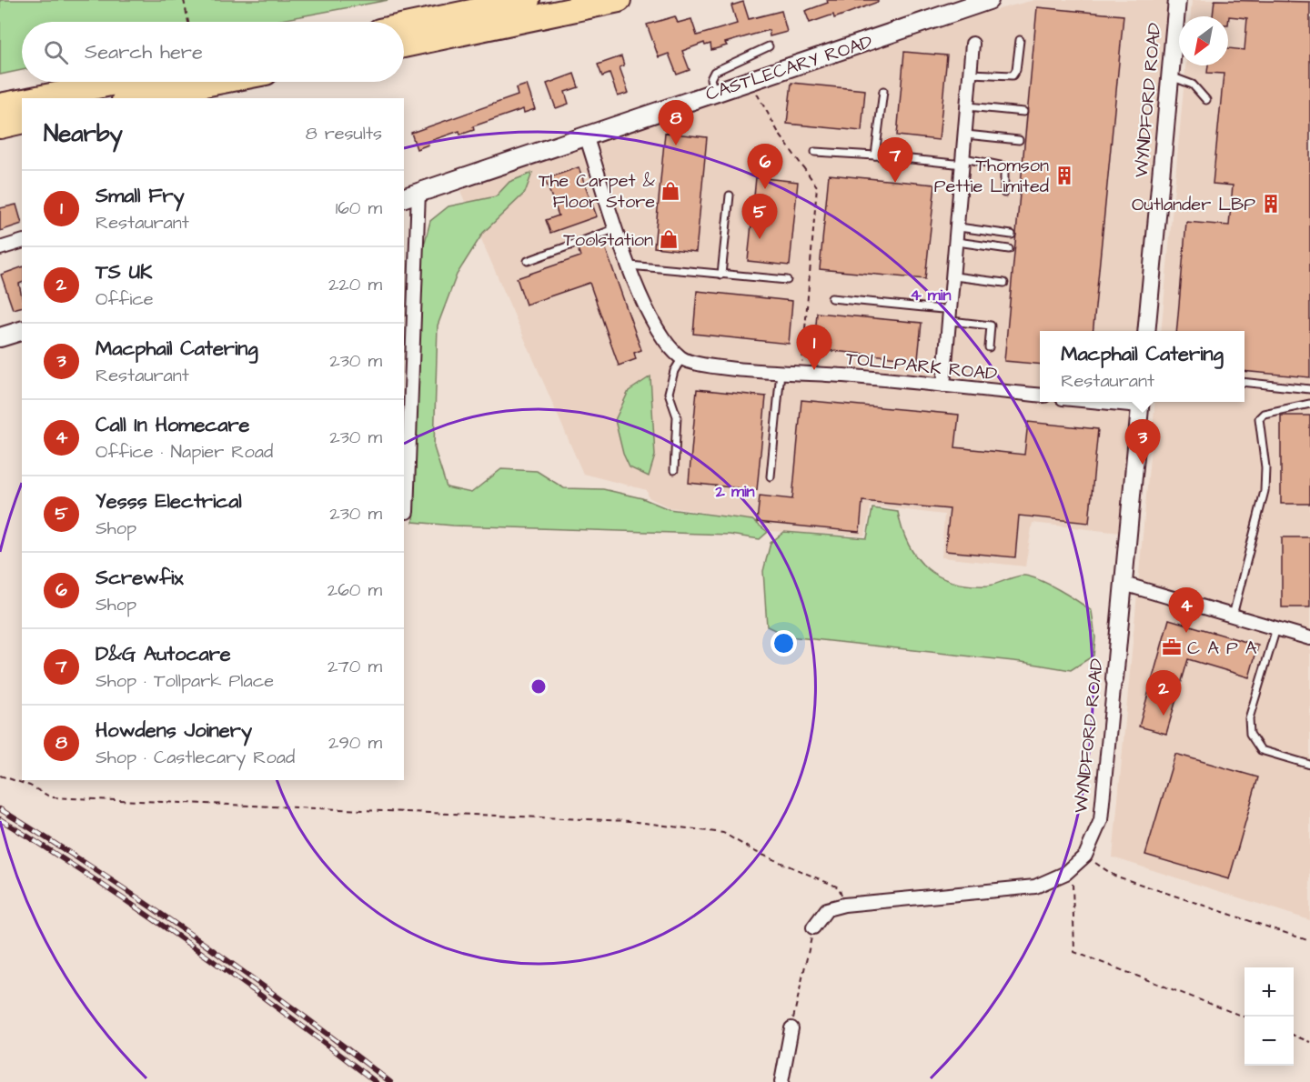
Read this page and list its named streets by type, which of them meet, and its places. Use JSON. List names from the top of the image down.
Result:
{
  "streets": {
    "main road": ["CASTLECARY ROAD"],
    "street": ["WYNDFORD ROAD", "TOLLPARK ROAD"]
  },
  "places": {
    "building": ["Thomson Pettie Limited", "Outlander LBP"],
    "shop": ["The Carpet & Floor Store", "Toolstation"],
    "office": ["C A P A"]
  },
  "north": "bottom left",
  "page": {
    "search": "Search here",
    "heading": ["Nearby", "8 results"],
    "pins": [
      "8",
      "7",
      "6",
      "5",
      "1",
      "3",
      "4",
      "2"
    ],
    "list": [
      {
        "mark": "1",
        "name": "Small Fry",
        "note": "Restaurant",
        "value": "160 m"
      },
      {
        "mark": "2",
        "name": "TS UK",
        "note": "Office",
        "value": "220 m"
      },
      {
        "mark": "3",
        "name": "Macphail Catering",
        "note": "Restaurant",
        "value": "230 m"
      },
      {
        "mark": "4",
        "name": "Call In Homecare",
        "note": "Office · Napier Road",
        "value": "230 m"
      },
      {
        "mark": "5",
        "name": "Yesss Electrical",
        "note": "Shop",
        "value": "230 m"
      },
      {
        "mark": "6",
        "name": "Screwfix",
        "note": "Shop",
        "value": "260 m"
      },
      {
        "mark": "7",
        "name": "D&G Autocare",
        "note": "Shop · Tollpark Place",
        "value": "270 m"
      },
      {
        "mark": "8",
        "name": "Howdens Joinery",
        "note": "Shop · Castlecary Road",
        "value": "290 m"
      }
    ],
    "popup": ["Macphail Catering", "Restaurant"],
    "map_buttons": ["+", "−"]
  },
  "rings": ["4 min", "2 min"]
}
